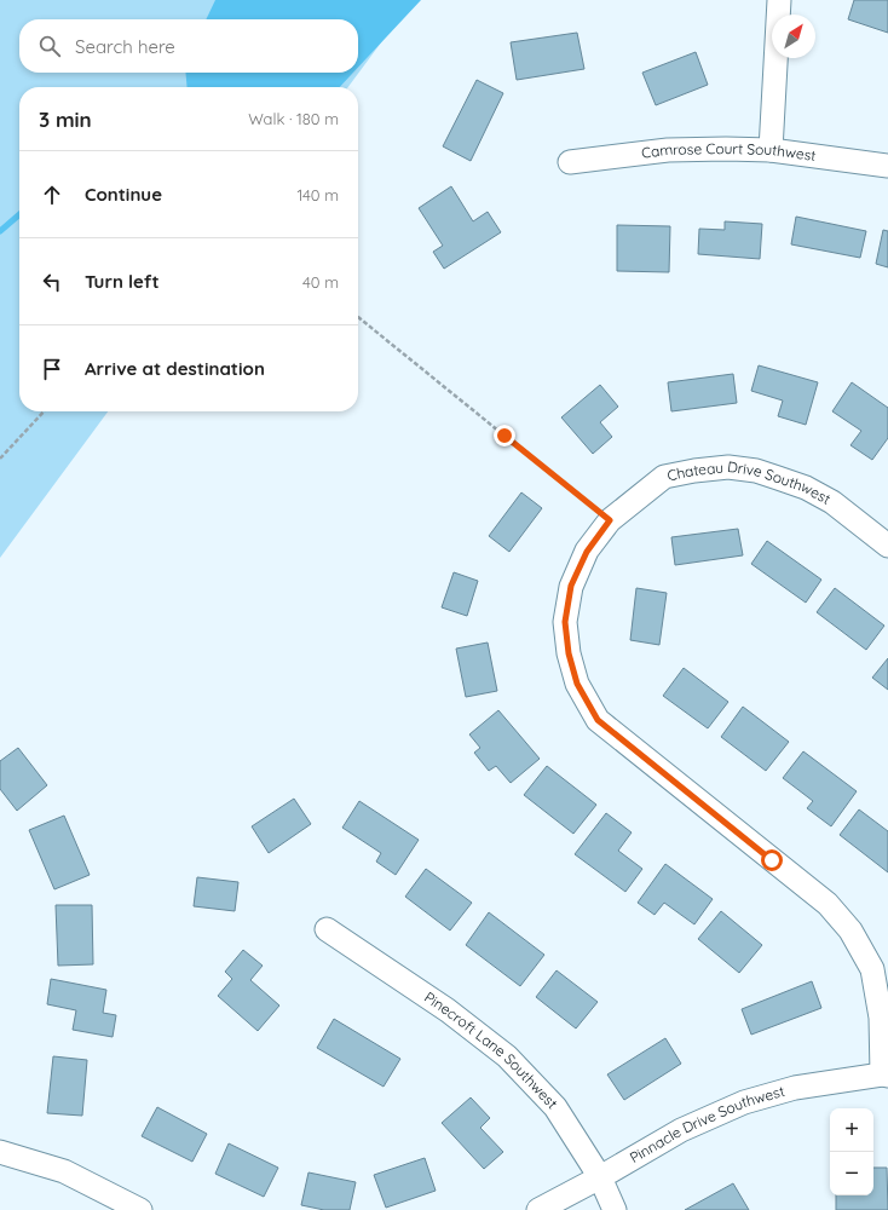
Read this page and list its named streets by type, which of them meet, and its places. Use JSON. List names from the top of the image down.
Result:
{
  "streets": {
    "street": [
      "Camrose Court Southwest",
      "Chateau Drive Southwest",
      "Pinecroft Lane Southwest",
      "Pinnacle Drive Southwest"
    ]
  },
  "crossings": [
    ["Chateau Drive Southwest", "Pinnacle Drive Southwest"],
    ["Pinecroft Lane Southwest", "Pinnacle Drive Southwest"]
  ],
  "north": "top right",
  "page": {
    "search": "Search here",
    "heading": ["3 min", "Walk · 180 m"],
    "list": [
      ["Continue", "140 m"],
      ["Turn left", "40 m"],
      "Arrive at destination"
    ],
    "map_buttons": ["+", "−"]
  }
}
